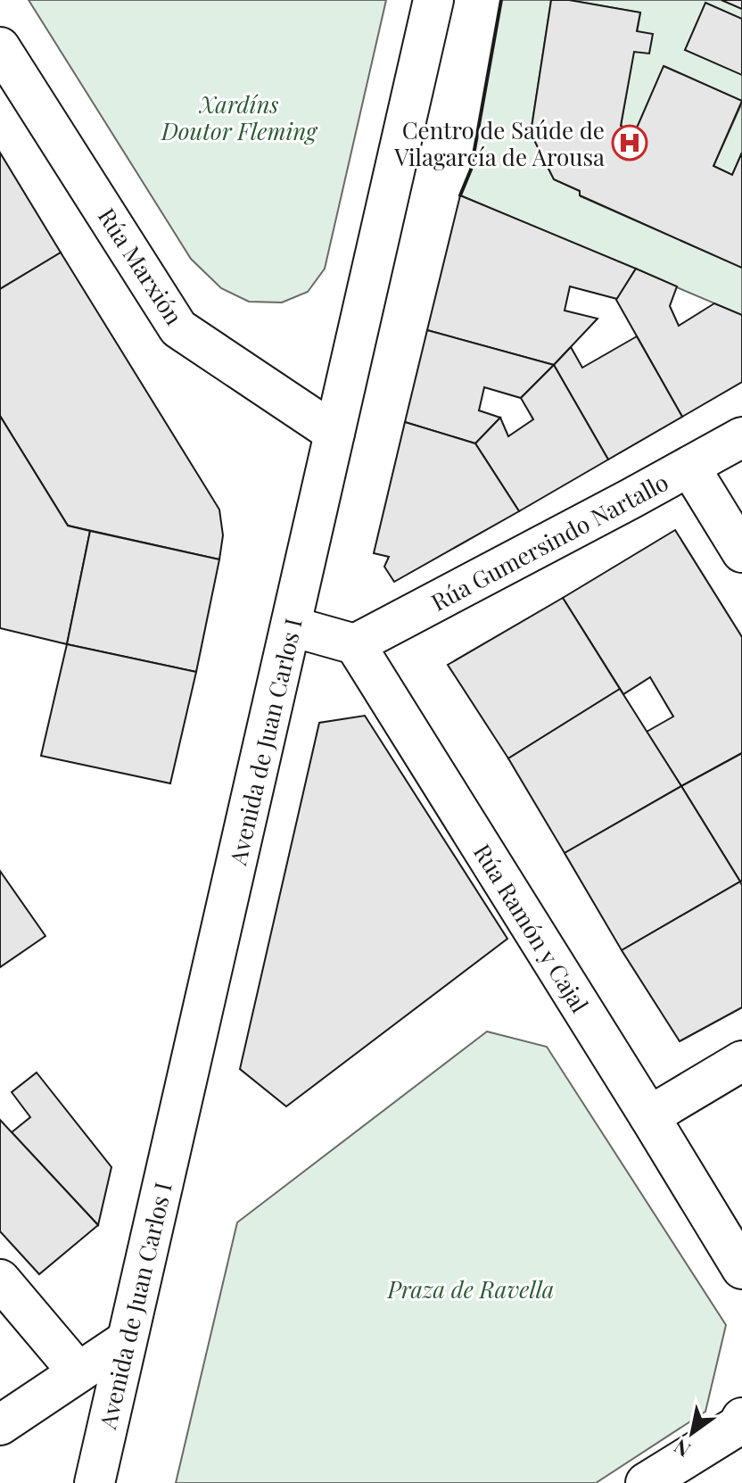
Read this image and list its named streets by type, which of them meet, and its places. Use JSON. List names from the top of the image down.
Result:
{
  "streets": {
    "street": [
      "Rúa Marxión",
      "Rúa Gumersindo Nartallo",
      "Avenida de Juan Carlos I",
      "Rúa Ramón y Cajal"
    ]
  },
  "crossings": [
    ["Rúa Marxión", "Avenida de Juan Carlos I"],
    ["Rúa Gumersindo Nartallo", "Rúa Ramón y Cajal"]
  ],
  "parks": ["Xardíns Doutor Fleming", "Praza de Ravella"],
  "places": {
    "hospital": ["Centro de Saúde de Vilagarcía de Arousa"]
  },
  "north": "bottom left"
}
